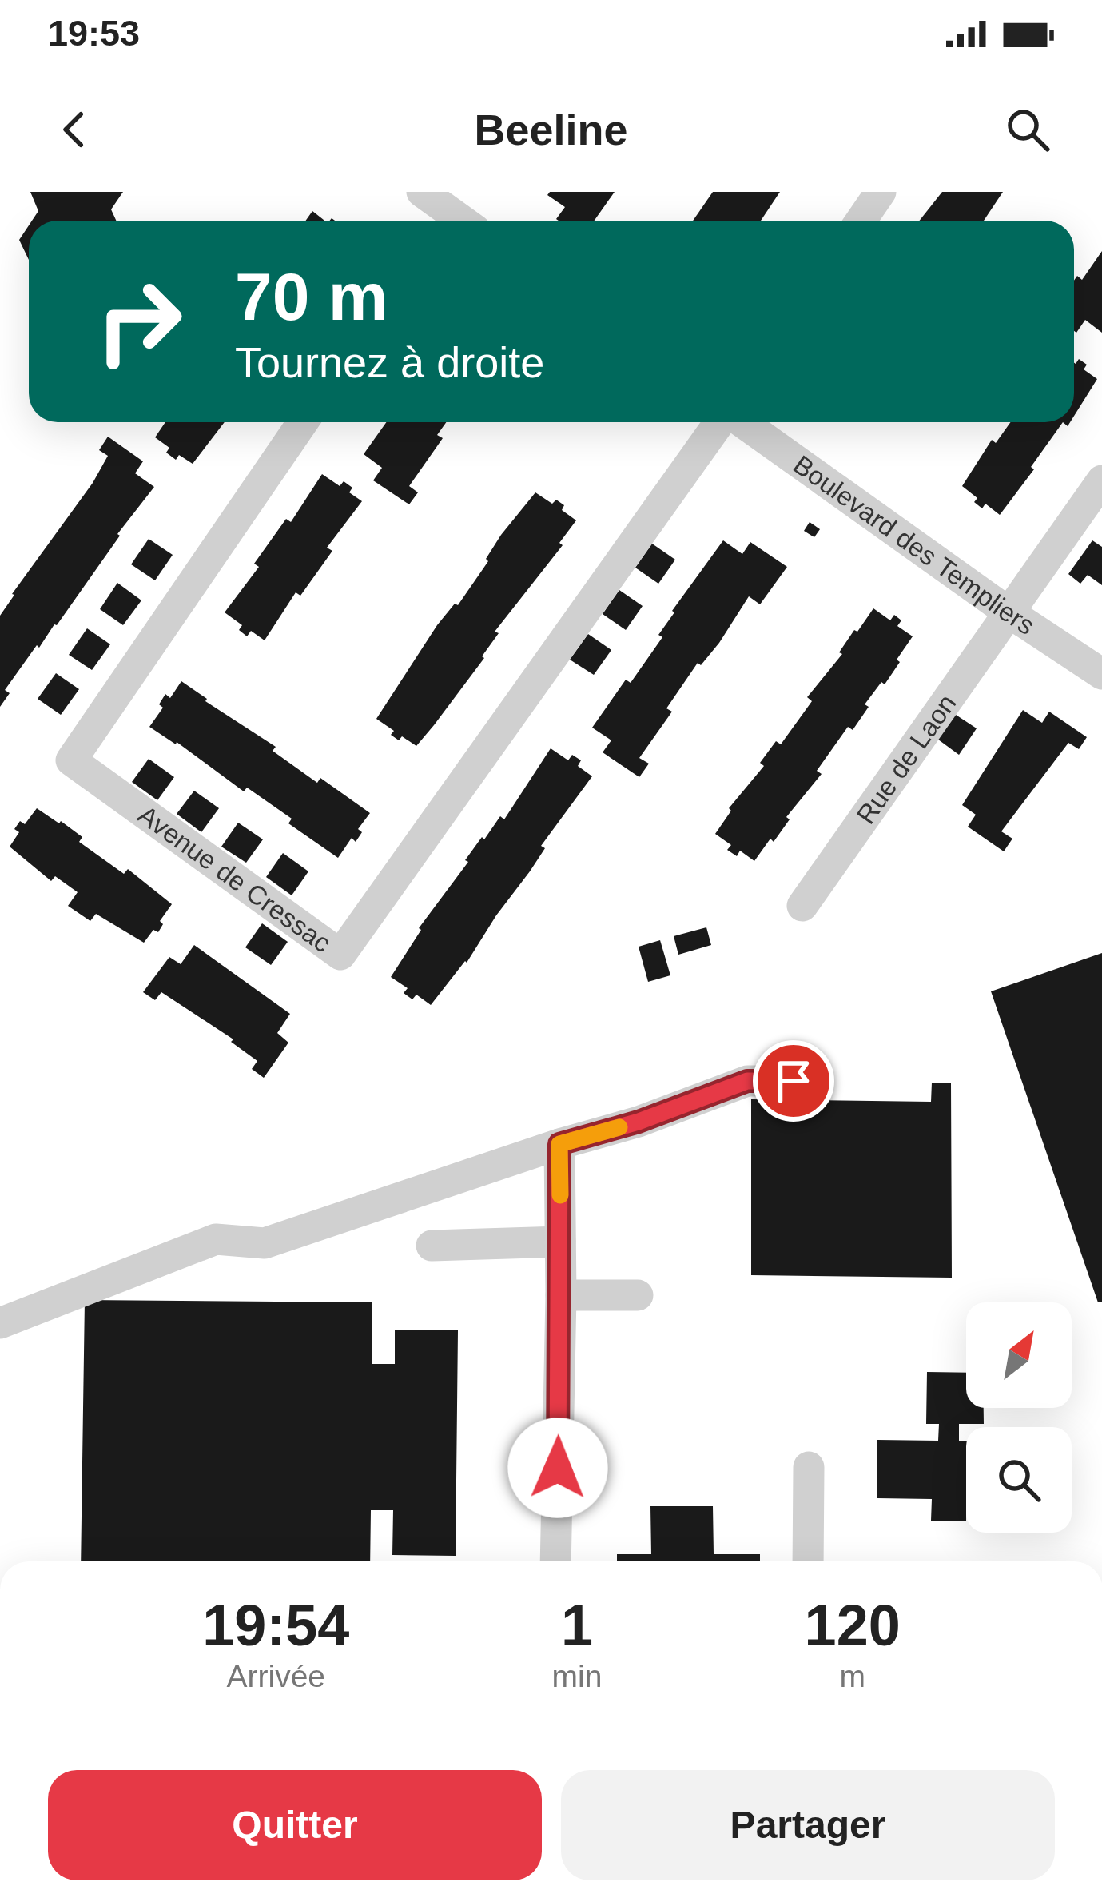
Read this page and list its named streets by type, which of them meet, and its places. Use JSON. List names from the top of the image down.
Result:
{
  "streets": {
    "street": ["Boulevard des Templiers", "Rue de Laon", "Avenue de Cressac"]
  },
  "crossings": [
    ["Boulevard des Templiers", "Rue de Laon"]
  ],
  "north": "top right",
  "page": {
    "status": "19:53",
    "header": "Beeline",
    "turn": ["70 m", "Tournez à droite"],
    "eta": [
      "19:54",
      "Arrivée",
      "1",
      "min",
      "120",
      "m"
    ],
    "buttons": ["Quitter", "Partager"]
  }
}
